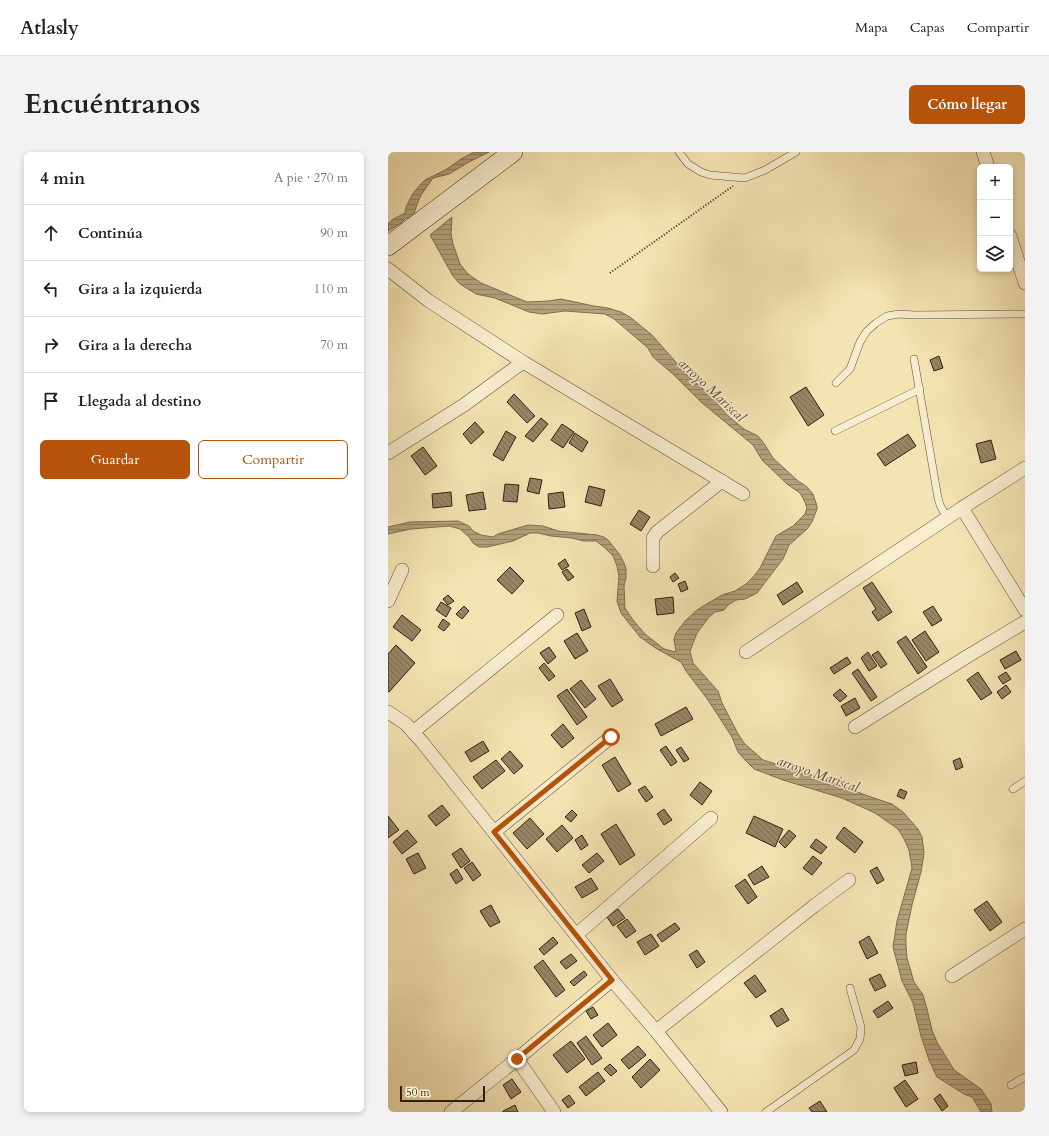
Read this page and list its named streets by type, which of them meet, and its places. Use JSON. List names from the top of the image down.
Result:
{
  "water": ["arroyo Mariscal"],
  "scale_bar": "50 m",
  "page": {
    "header": "Atlasly",
    "nav": ["Mapa", "Capas", "Compartir"],
    "title": "Encuéntranos",
    "buttons": [
      "Cómo llegar",
      ["Guardar", "Compartir"]
    ],
    "heading": ["4 min", "A pie · 270 m"],
    "map_buttons": ["+", "−"],
    "list": [
      ["Continúa", "90 m"],
      ["Gira a la izquierda", "110 m"],
      ["Gira a la derecha", "70 m"],
      "Llegada al destino"
    ],
    "scale": "50 m"
  }
}
